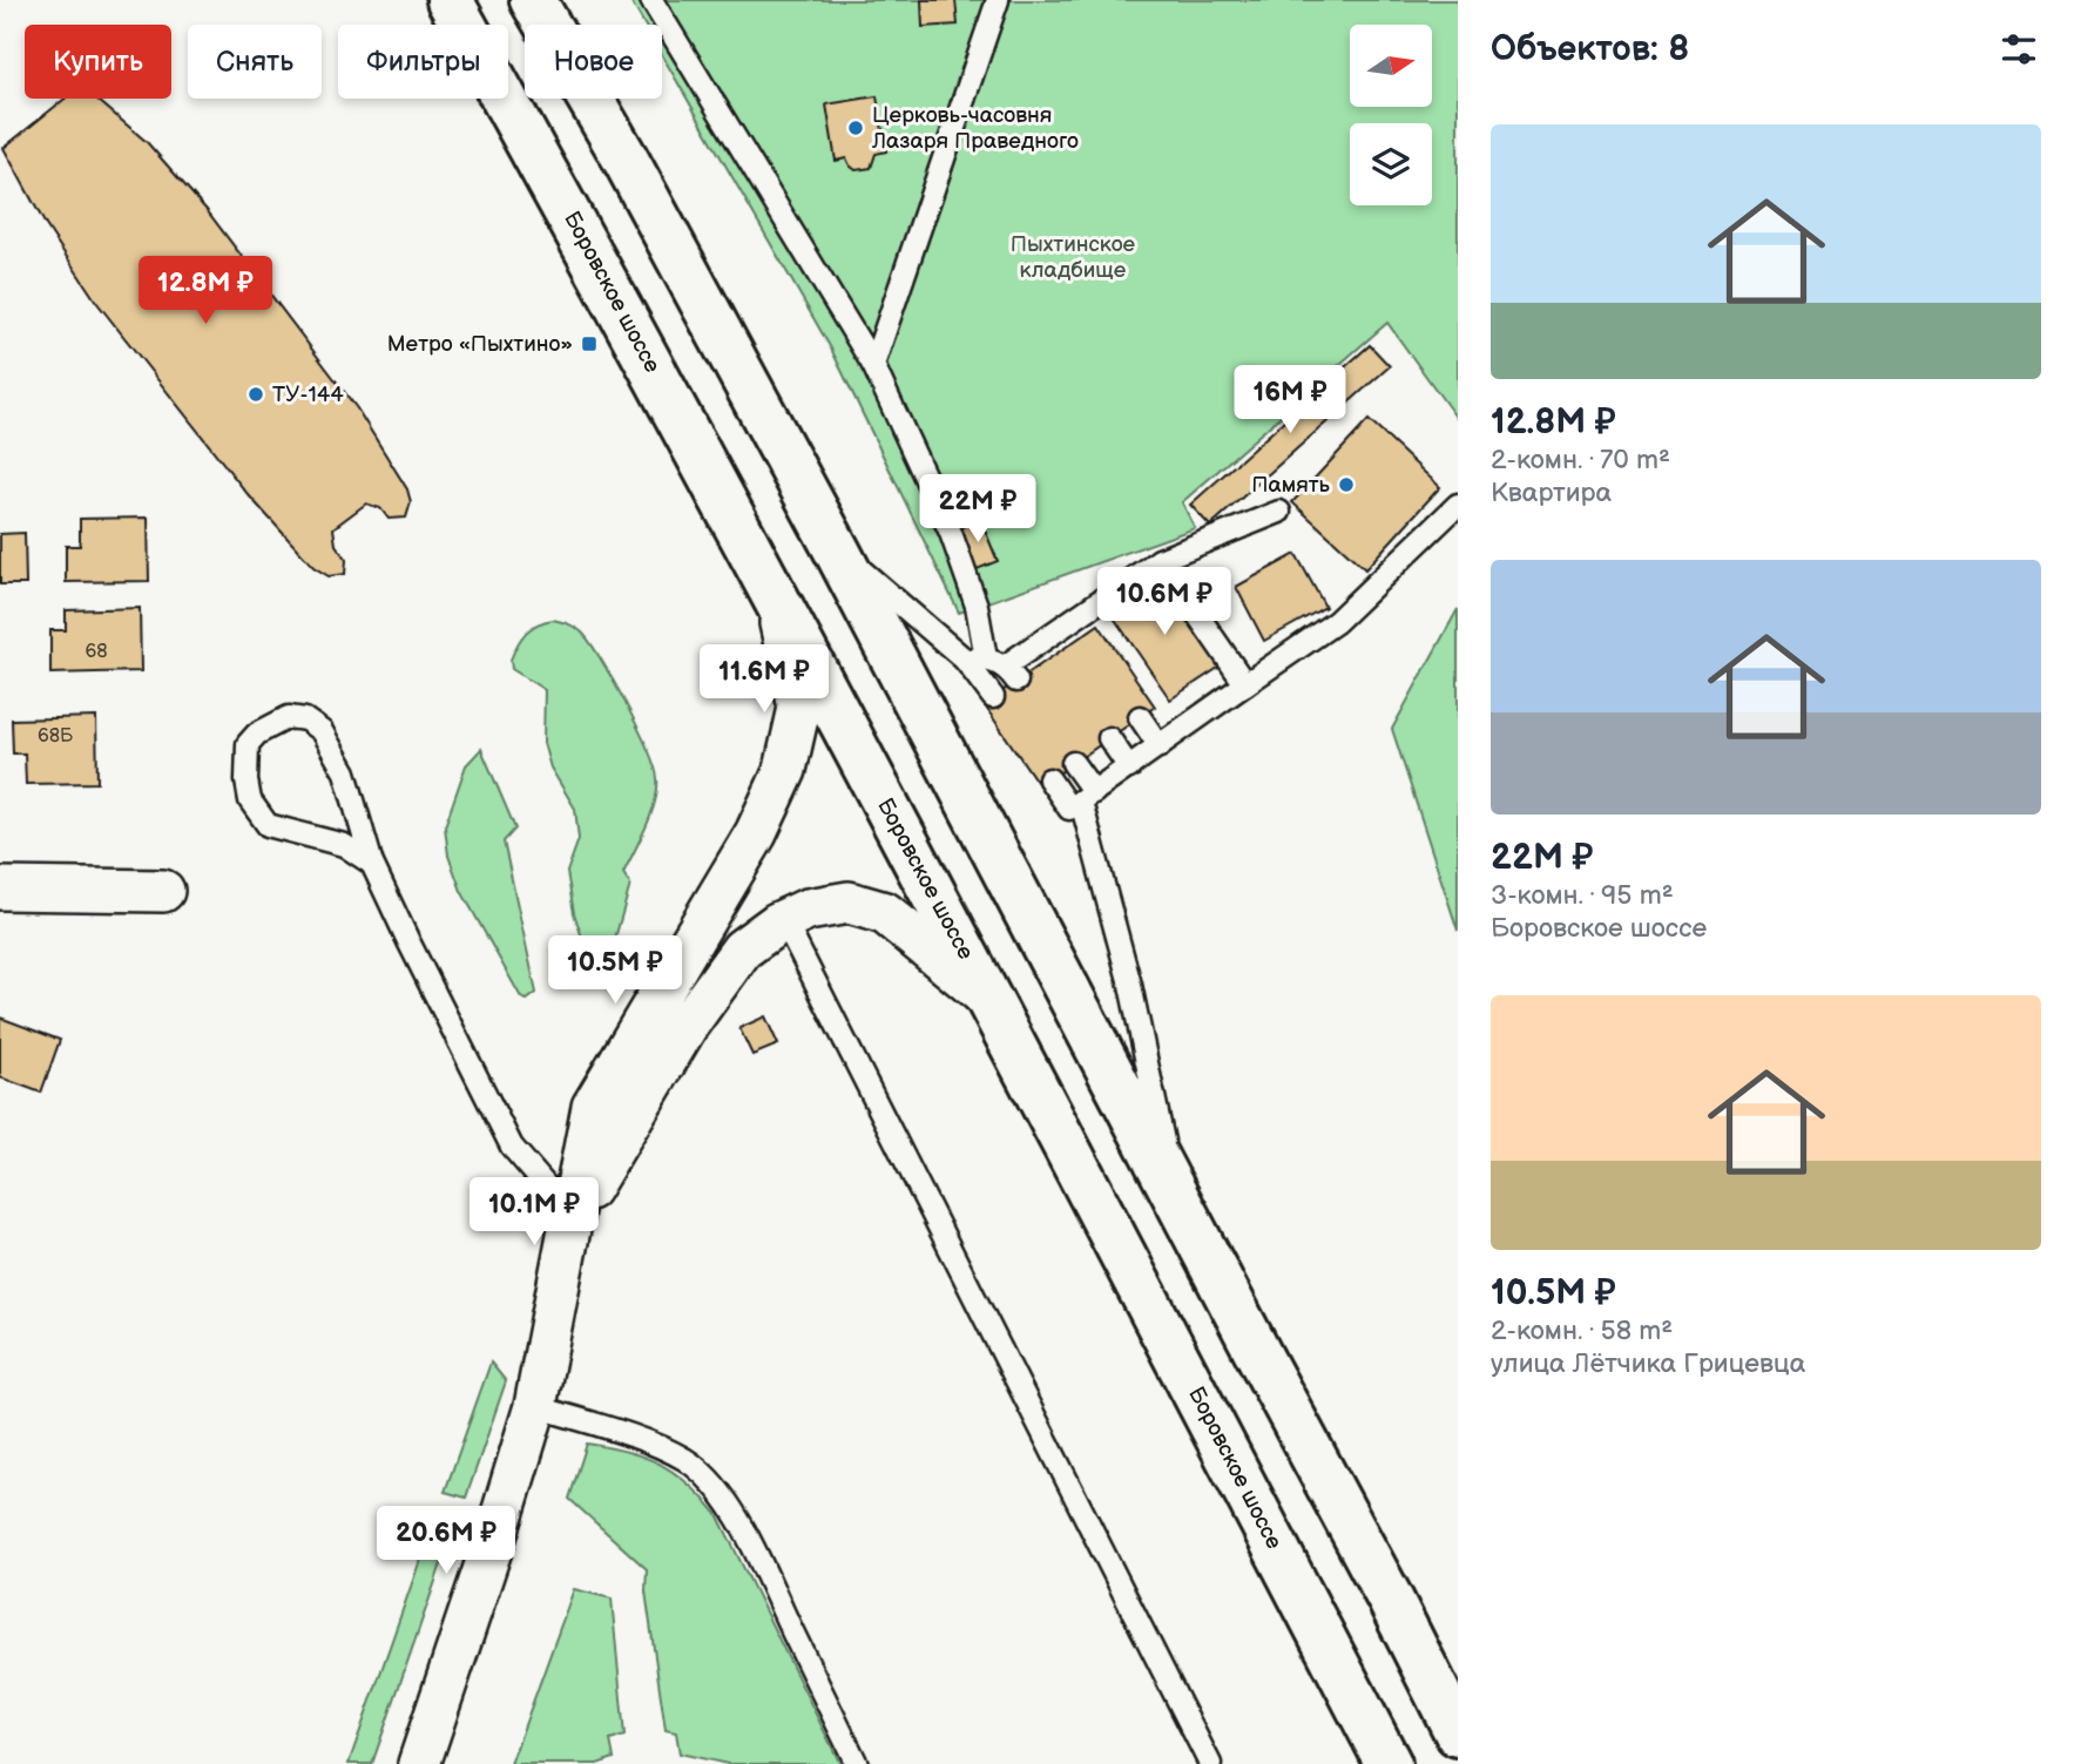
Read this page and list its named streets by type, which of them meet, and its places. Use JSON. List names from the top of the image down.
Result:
{
  "streets": {
    "main road": ["Боровское шоссе"]
  },
  "parks": ["Пыхтинское кладбище"],
  "places": {
    "other": ["Церковь-часовня Лазаря Праведного", "ТУ-144", "Память"],
    "transit": ["Метро «Пыхтино»"]
  },
  "house_numbers": ["68", "68Б"],
  "north": "right",
  "page": {
    "heading": "Объектов: 8",
    "chip": [
      "Купить",
      "Снять",
      "Фильтры",
      "Новое"
    ],
    "list": [
      {
        "name": "12.8M ₽",
        "note": "2-комн. · 70 m² · Квартира"
      },
      {
        "name": "22M ₽",
        "note": "3-комн. · 95 m² · Боровское шоссе"
      },
      {
        "name": "10.5M ₽",
        "note": "2-комн. · 58 m² · улица Лётчика Грицевца"
      }
    ],
    "price": [
      "12.8M ₽",
      "16M ₽",
      "22M ₽",
      "10.6M ₽",
      "11.6M ₽",
      "10.5M ₽",
      "10.1M ₽",
      "20.6M ₽"
    ]
  }
}
